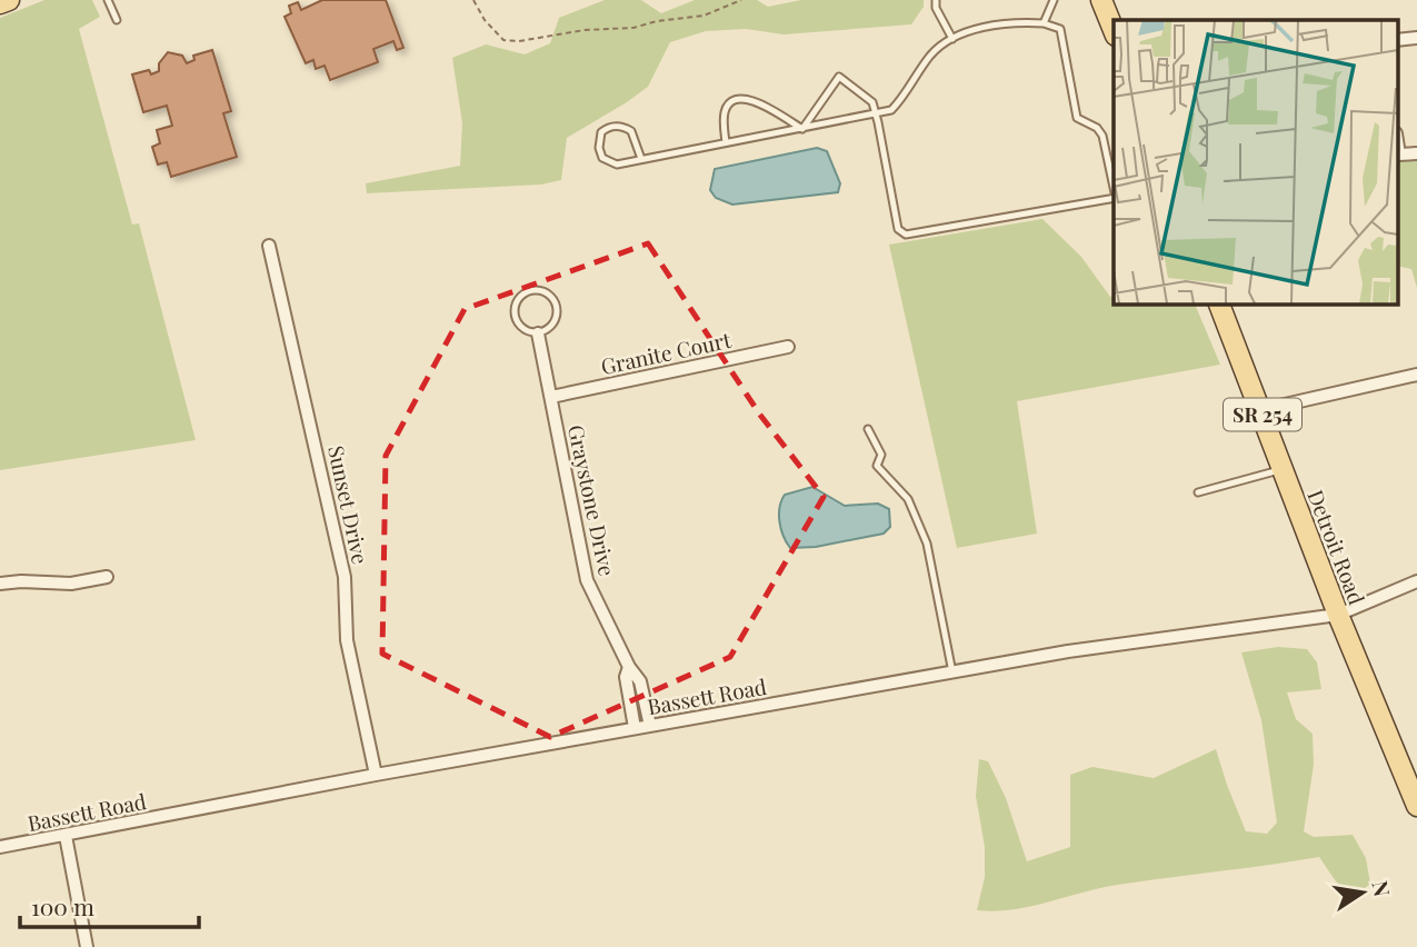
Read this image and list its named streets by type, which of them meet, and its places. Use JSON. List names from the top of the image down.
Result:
{
  "streets": {
    "main road": ["SR 254", "Detroit Road"],
    "street": [
      "Granite Court",
      "Graystone Drive",
      "Sunset Drive",
      "Bassett Road"
    ]
  },
  "crossings": [
    ["Granite Court", "Graystone Drive"],
    ["Graystone Drive", "Bassett Road"],
    ["Sunset Drive", "Bassett Road"],
    ["Detroit Road", "Bassett Road"]
  ],
  "scale_bar": "100 m",
  "north": "right"
}
